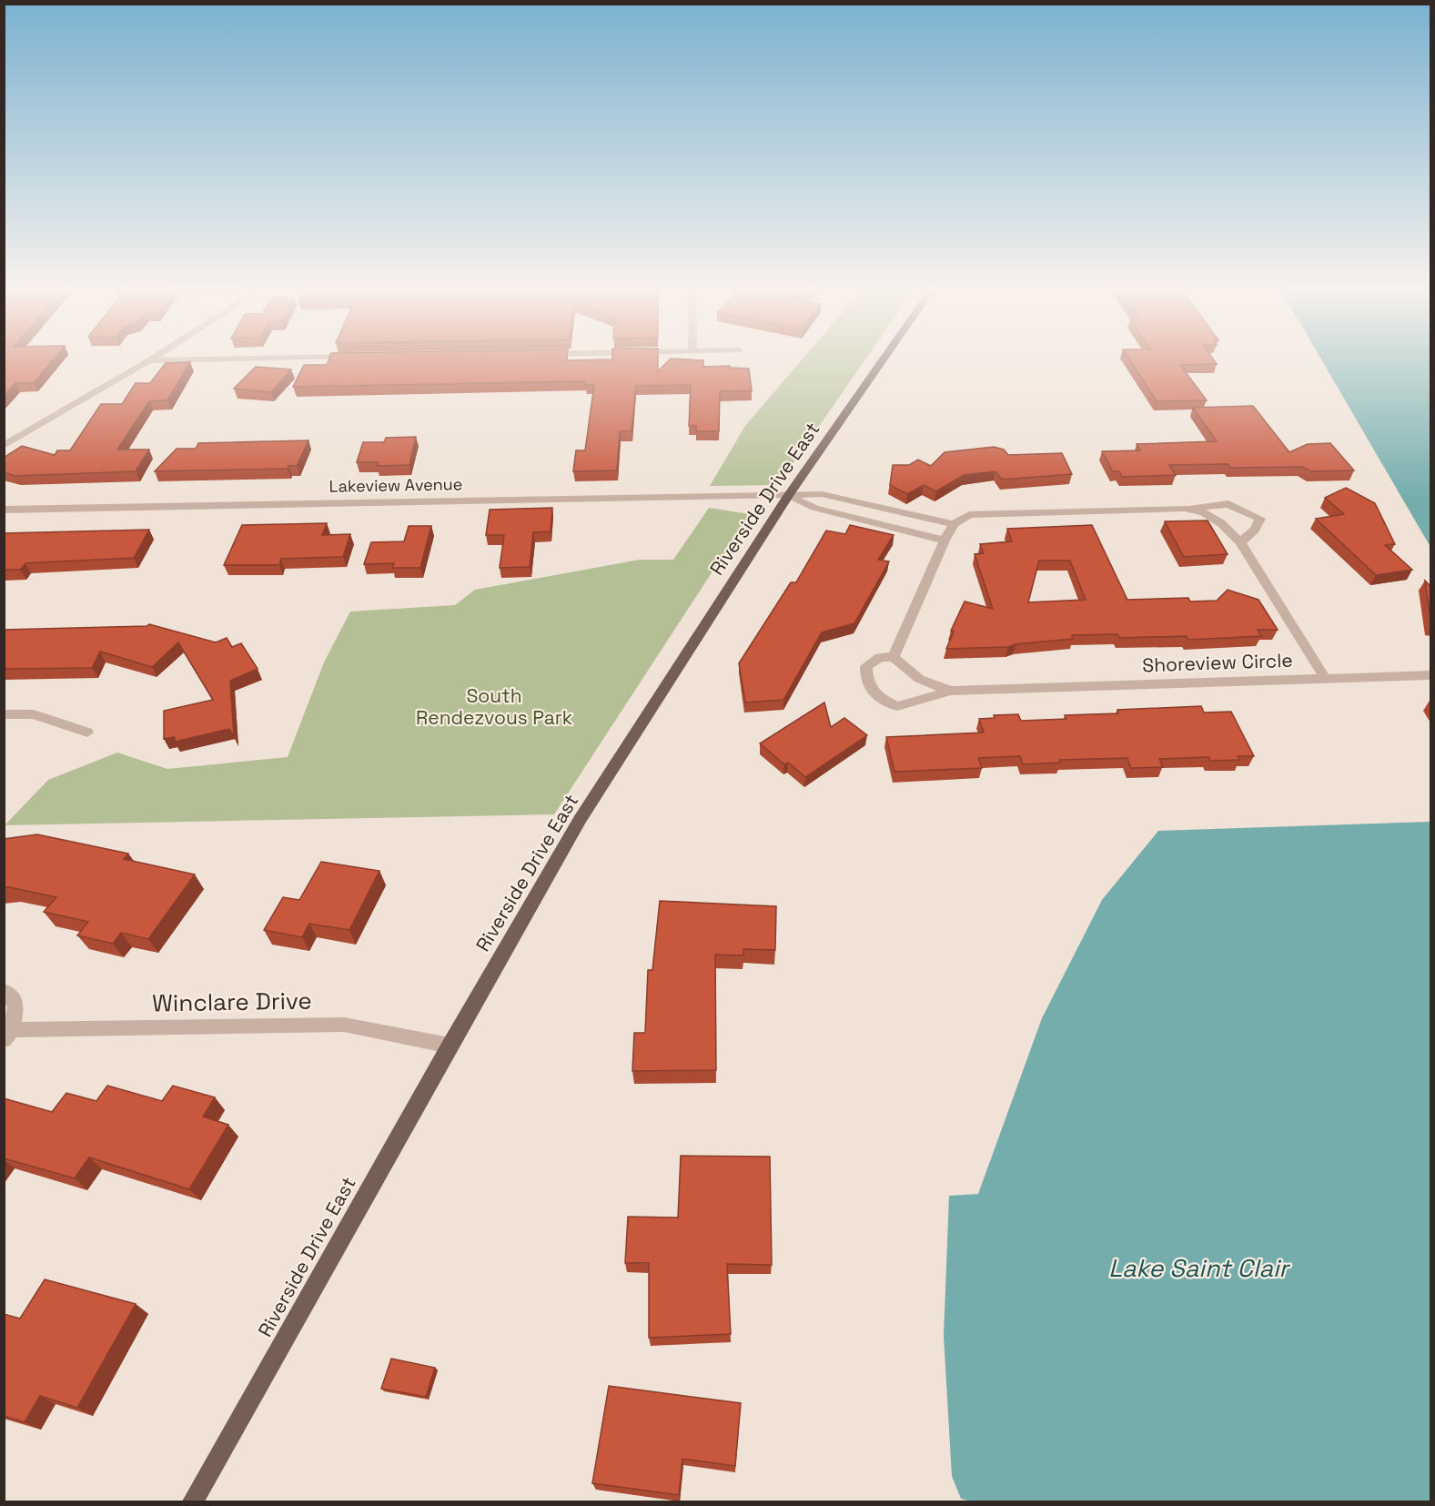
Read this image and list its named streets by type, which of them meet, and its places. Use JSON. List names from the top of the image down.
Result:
{
  "streets": {
    "main road": ["Riverside Drive East"],
    "street": ["Lakeview Avenue", "Shoreview Circle", "Winclare Drive"]
  },
  "crossings": [
    ["Lakeview Avenue", "Riverside Drive East"],
    ["Riverside Drive East", "Winclare Drive"]
  ],
  "water": ["Lake Saint Clair"],
  "parks": ["South Rendezvous Park"]
}
